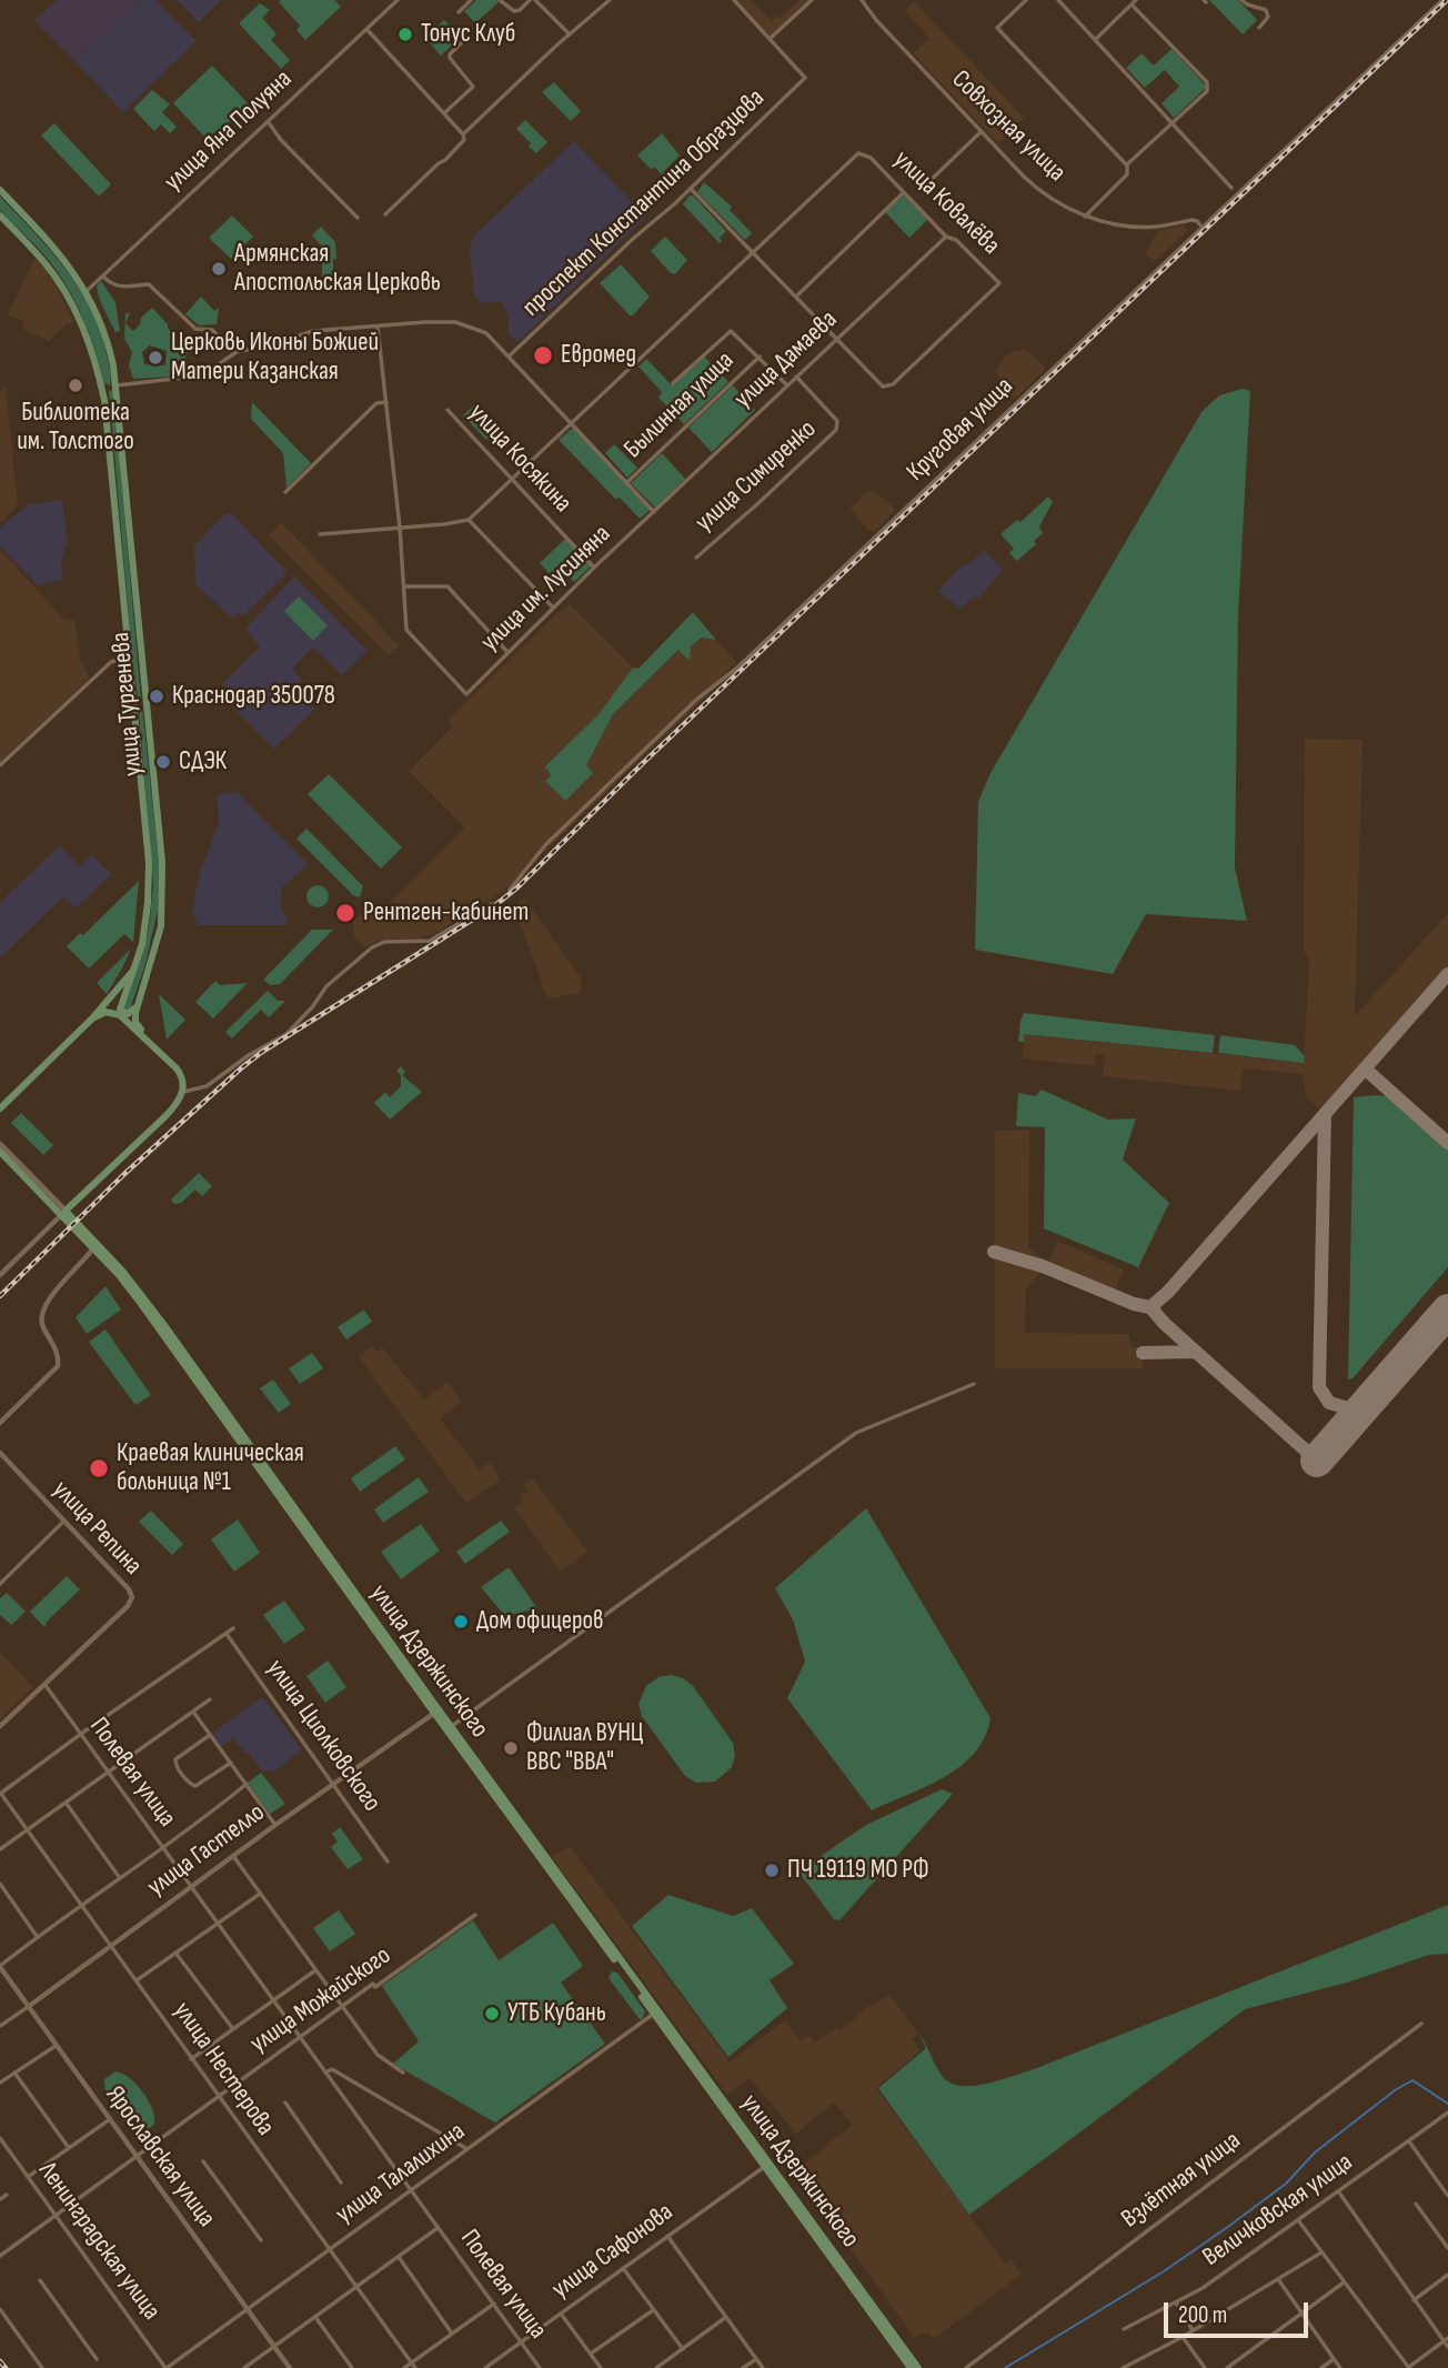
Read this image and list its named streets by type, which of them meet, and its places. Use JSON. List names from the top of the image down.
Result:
{
  "streets": {
    "main road": ["улица Тургенева", "улица Дзержинского"],
    "street": [
      "Совхозная улица",
      "улица Яна Полуяна",
      "проспект Константина Образцова",
      "улица Ковалёва",
      "улица Дамаева",
      "Былинная улица",
      "Круговая улица",
      "улица Косякина",
      "улица Симиренко",
      "улица им. Лусиняна",
      "улица Репина",
      "улица Циолковского",
      "Полевая улица",
      "улица Гастелло",
      "улица Можайского",
      "улица Нестерова",
      "Ярославская улица",
      "улица Талалихина",
      "Взлётная улица",
      "Величковская улица",
      "Ленинградская улица",
      "улица Сафонова"
    ]
  },
  "crossings": [
    ["Совхозная улица", "Круговая улица"],
    ["улица Яна Полуяна", "улица Тургенева"],
    ["улица Ковалёва", "улица Дамаева"],
    ["улица Дамаева", "улица Симиренко"],
    ["улица Дамаева", "улица им. Лусиняна"],
    ["улица Косякина", "улица им. Лусиняна"],
    ["улица Репина", "Полевая улица"],
    ["улица Дзержинского", "улица Гастелло"],
    ["улица Дзержинского", "улица Талалихина"],
    ["улица Дзержинского", "улица Сафонова"],
    ["улица Циолковского", "улица Гастелло"],
    ["Полевая улица", "улица Гастелло"],
    ["Полевая улица", "улица Можайского"],
    ["Полевая улица", "улица Талалихина"],
    ["Полевая улица", "улица Сафонова"],
    ["улица Гастелло", "улица Нестерова"],
    ["улица Гастелло", "Ярославская улица"],
    ["улица Можайского", "улица Нестерова"],
    ["улица Можайского", "Ярославская улица"],
    ["улица Можайского", "Ленинградская улица"],
    ["улица Нестерова", "улица Талалихина"],
    ["Ярославская улица", "улица Талалихина"],
    ["улица Талалихина", "Ленинградская улица"]
  ],
  "places": [
    "Тонус Клуб",
    "Армянская Апостольская Церковь",
    "Евромед",
    "Церковь Иконы Божией Матери Казанская",
    "Библиотека им. Толстого",
    "Краснодар 350078",
    "СДЭК",
    "Рентген-кабинет",
    "Краевая клиническая больница №1",
    "Дом офицеров",
    "Филиал ВУНЦ ВВС \"ВВА\"",
    "ПЧ 19119 МО РФ",
    "УТБ Кубань"
  ],
  "scale_bar": "200 m"
}
